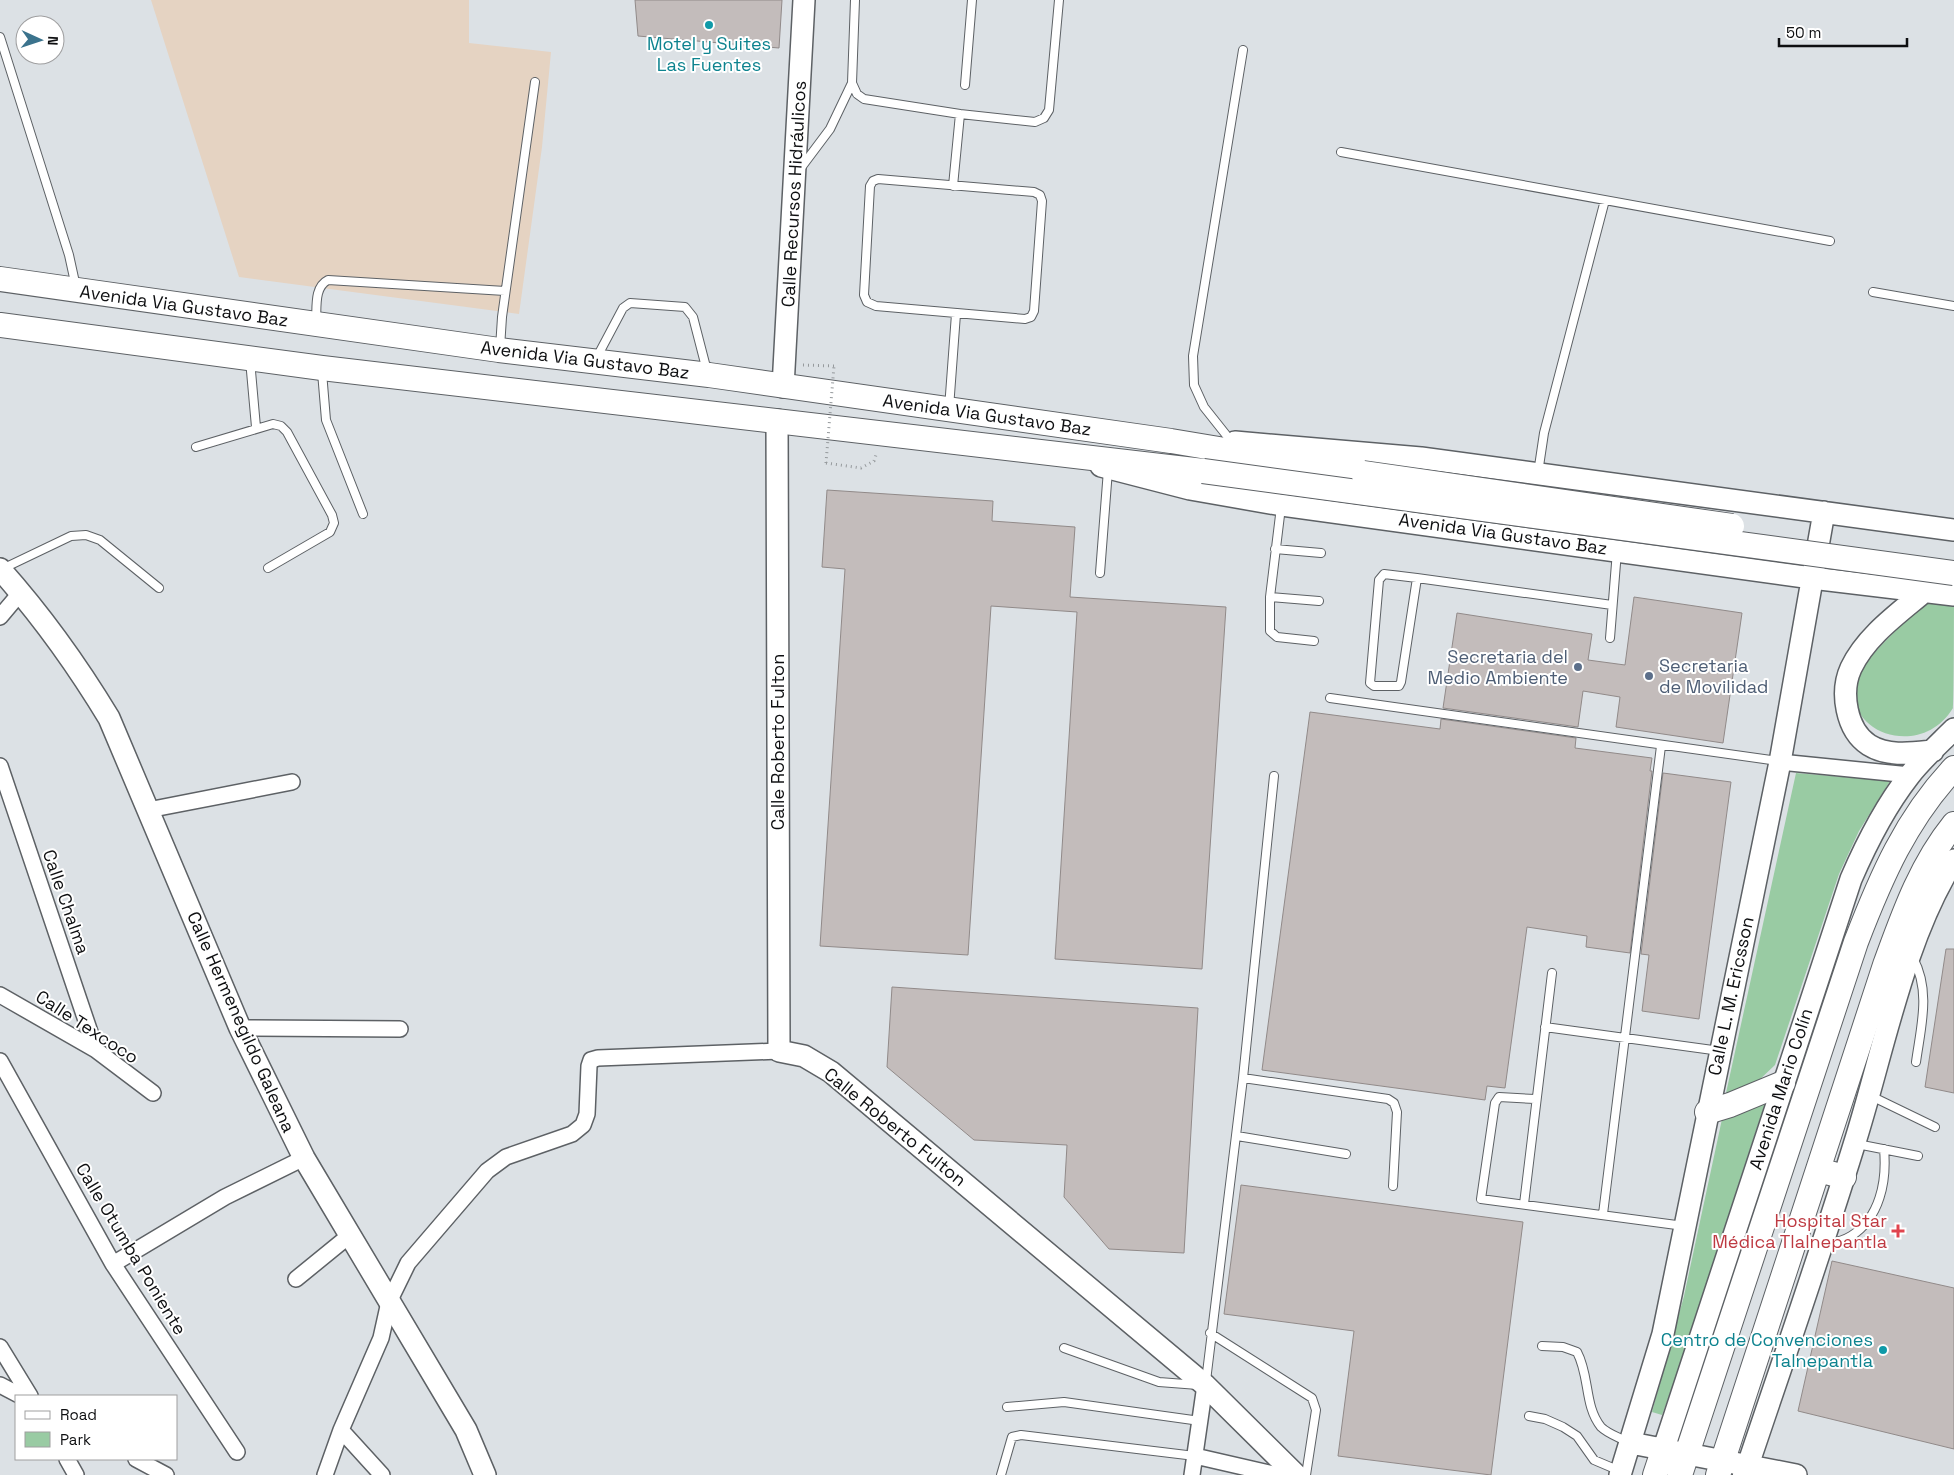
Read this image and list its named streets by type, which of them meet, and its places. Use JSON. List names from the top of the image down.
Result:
{
  "streets": {
    "main road": [
      "Calle Recursos Hidráulicos",
      "Avenida Via Gustavo Baz",
      "Calle Roberto Fulton",
      "Calle L. M. Ericsson",
      "Calle Hermenegildo Galeana",
      "Avenida Mario Colín"
    ],
    "street": ["Calle Chalma", "Calle Texcoco", "Calle Otumba Poniente"]
  },
  "crossings": [
    ["Calle Recursos Hidráulicos", "Avenida Via Gustavo Baz"],
    ["Avenida Via Gustavo Baz", "Calle Roberto Fulton"],
    ["Avenida Via Gustavo Baz", "Calle L. M. Ericsson"],
    ["Calle Chalma", "Calle Texcoco"]
  ],
  "places": {
    "other": [
      "Motel y Suites Las Fuentes",
      "Secretaria del Medio Ambiente",
      "Secretaria de Movilidad",
      "Centro de Convenciones Talnepantla"
    ],
    "health": ["Hospital Star Médica Tlalnepantla"]
  },
  "legend": ["Road", "Park"],
  "scale_bar": "50 m",
  "north": "right"
}
